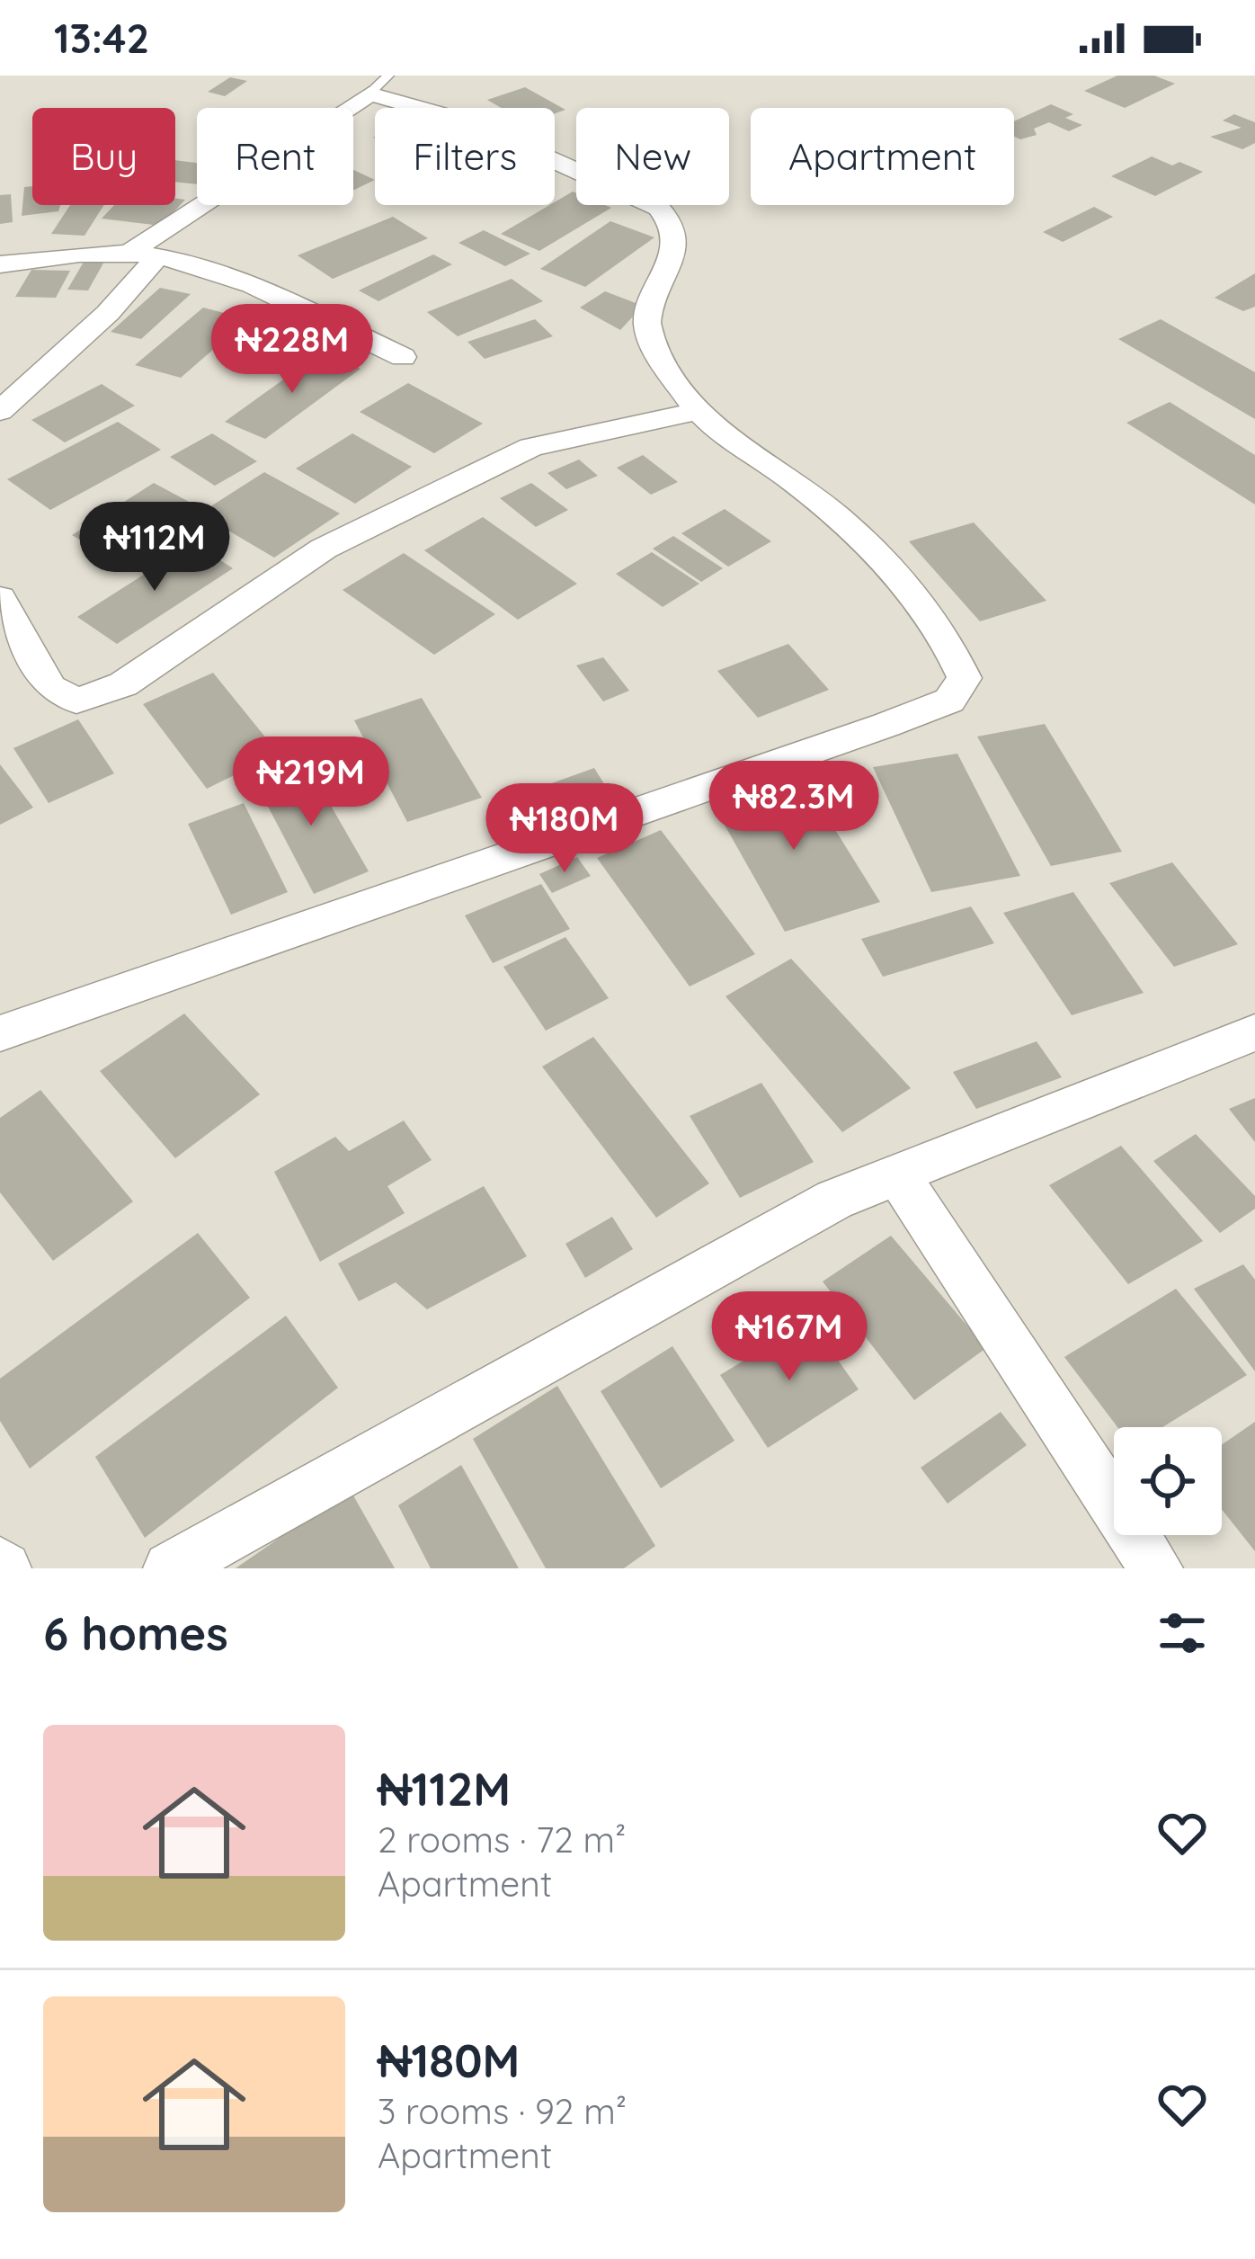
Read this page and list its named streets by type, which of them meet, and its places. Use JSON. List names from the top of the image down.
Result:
{
  "page": {
    "status": "13:42",
    "chip": [
      "Buy",
      "Rent",
      "Filters",
      "New",
      "Apartment"
    ],
    "price": [
      "₦228M",
      "₦112M",
      "₦219M",
      "₦82.3M",
      "₦180M",
      "₦167M"
    ],
    "heading": "6 homes",
    "list": [
      {
        "name": "₦112M",
        "note": "2 rooms · 72 m² · Apartment"
      },
      {
        "name": "₦180M",
        "note": "3 rooms · 92 m² · Apartment"
      }
    ]
  }
}
